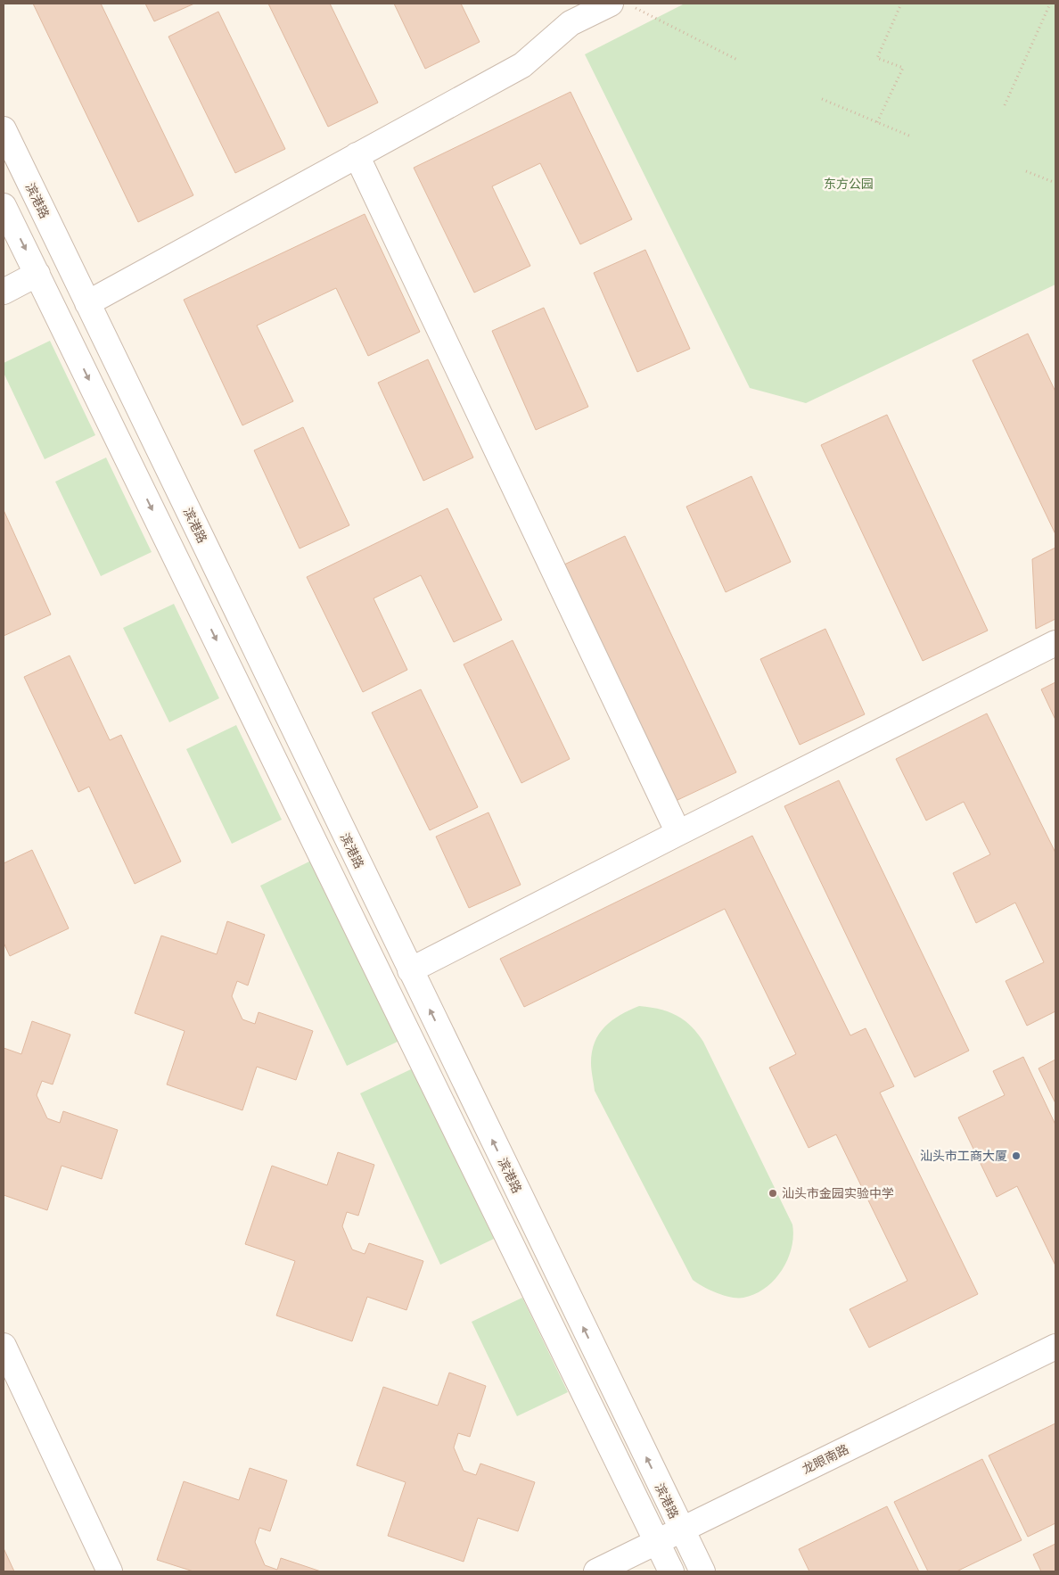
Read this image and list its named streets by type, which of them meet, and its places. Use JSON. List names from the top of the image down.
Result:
{
  "streets": {
    "street": ["滨港路", "龙眼南路"]
  },
  "crossings": [
    ["滨港路", "龙眼南路"]
  ],
  "parks": ["东方公园"],
  "places": ["汕头市工商大厦", "汕头市金园实验中学"]
}
